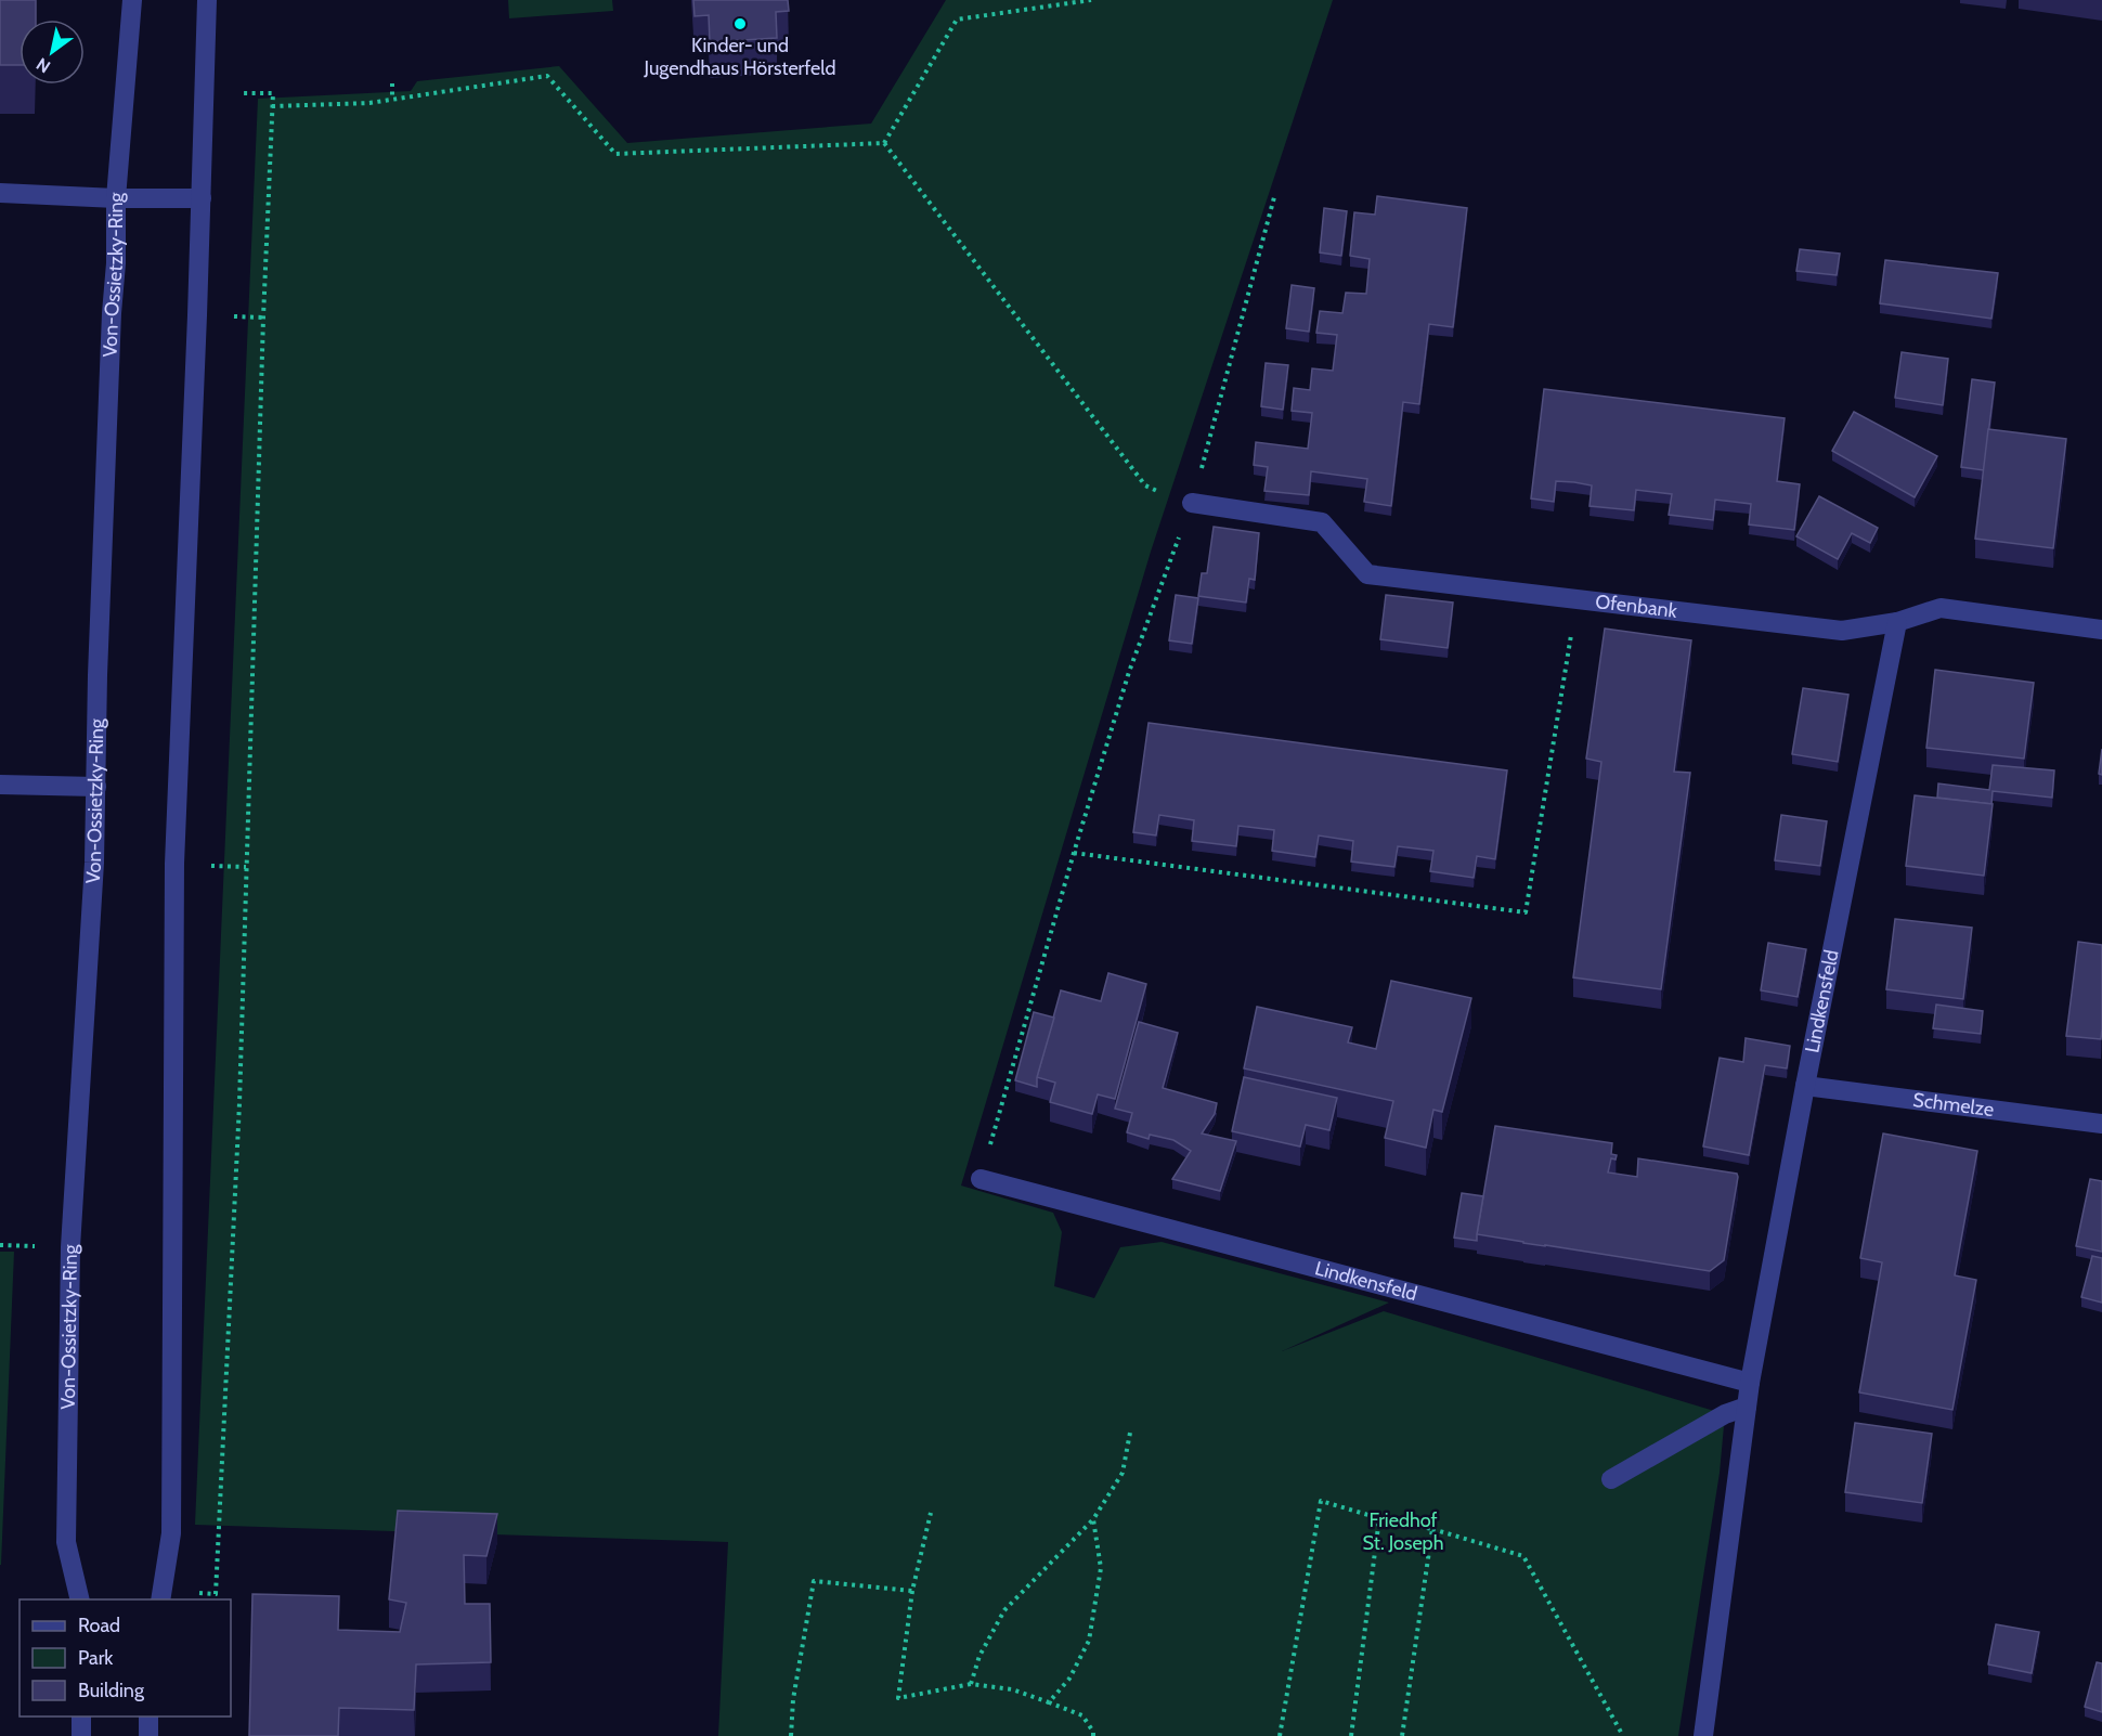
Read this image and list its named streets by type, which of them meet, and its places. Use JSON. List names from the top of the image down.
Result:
{
  "streets": {
    "street": [
      "Von-Ossietzky-Ring",
      "Ofenbank",
      "Lindkensfeld",
      "Schmelze"
    ]
  },
  "crossings": [
    ["Ofenbank", "Lindkensfeld"],
    ["Lindkensfeld", "Schmelze"]
  ],
  "parks": ["Friedhof St. Joseph"],
  "places": ["Kinder- und Jugendhaus Hörsterfeld"],
  "legend": ["Road", "Park", "Building"],
  "north": "bottom left"
}
